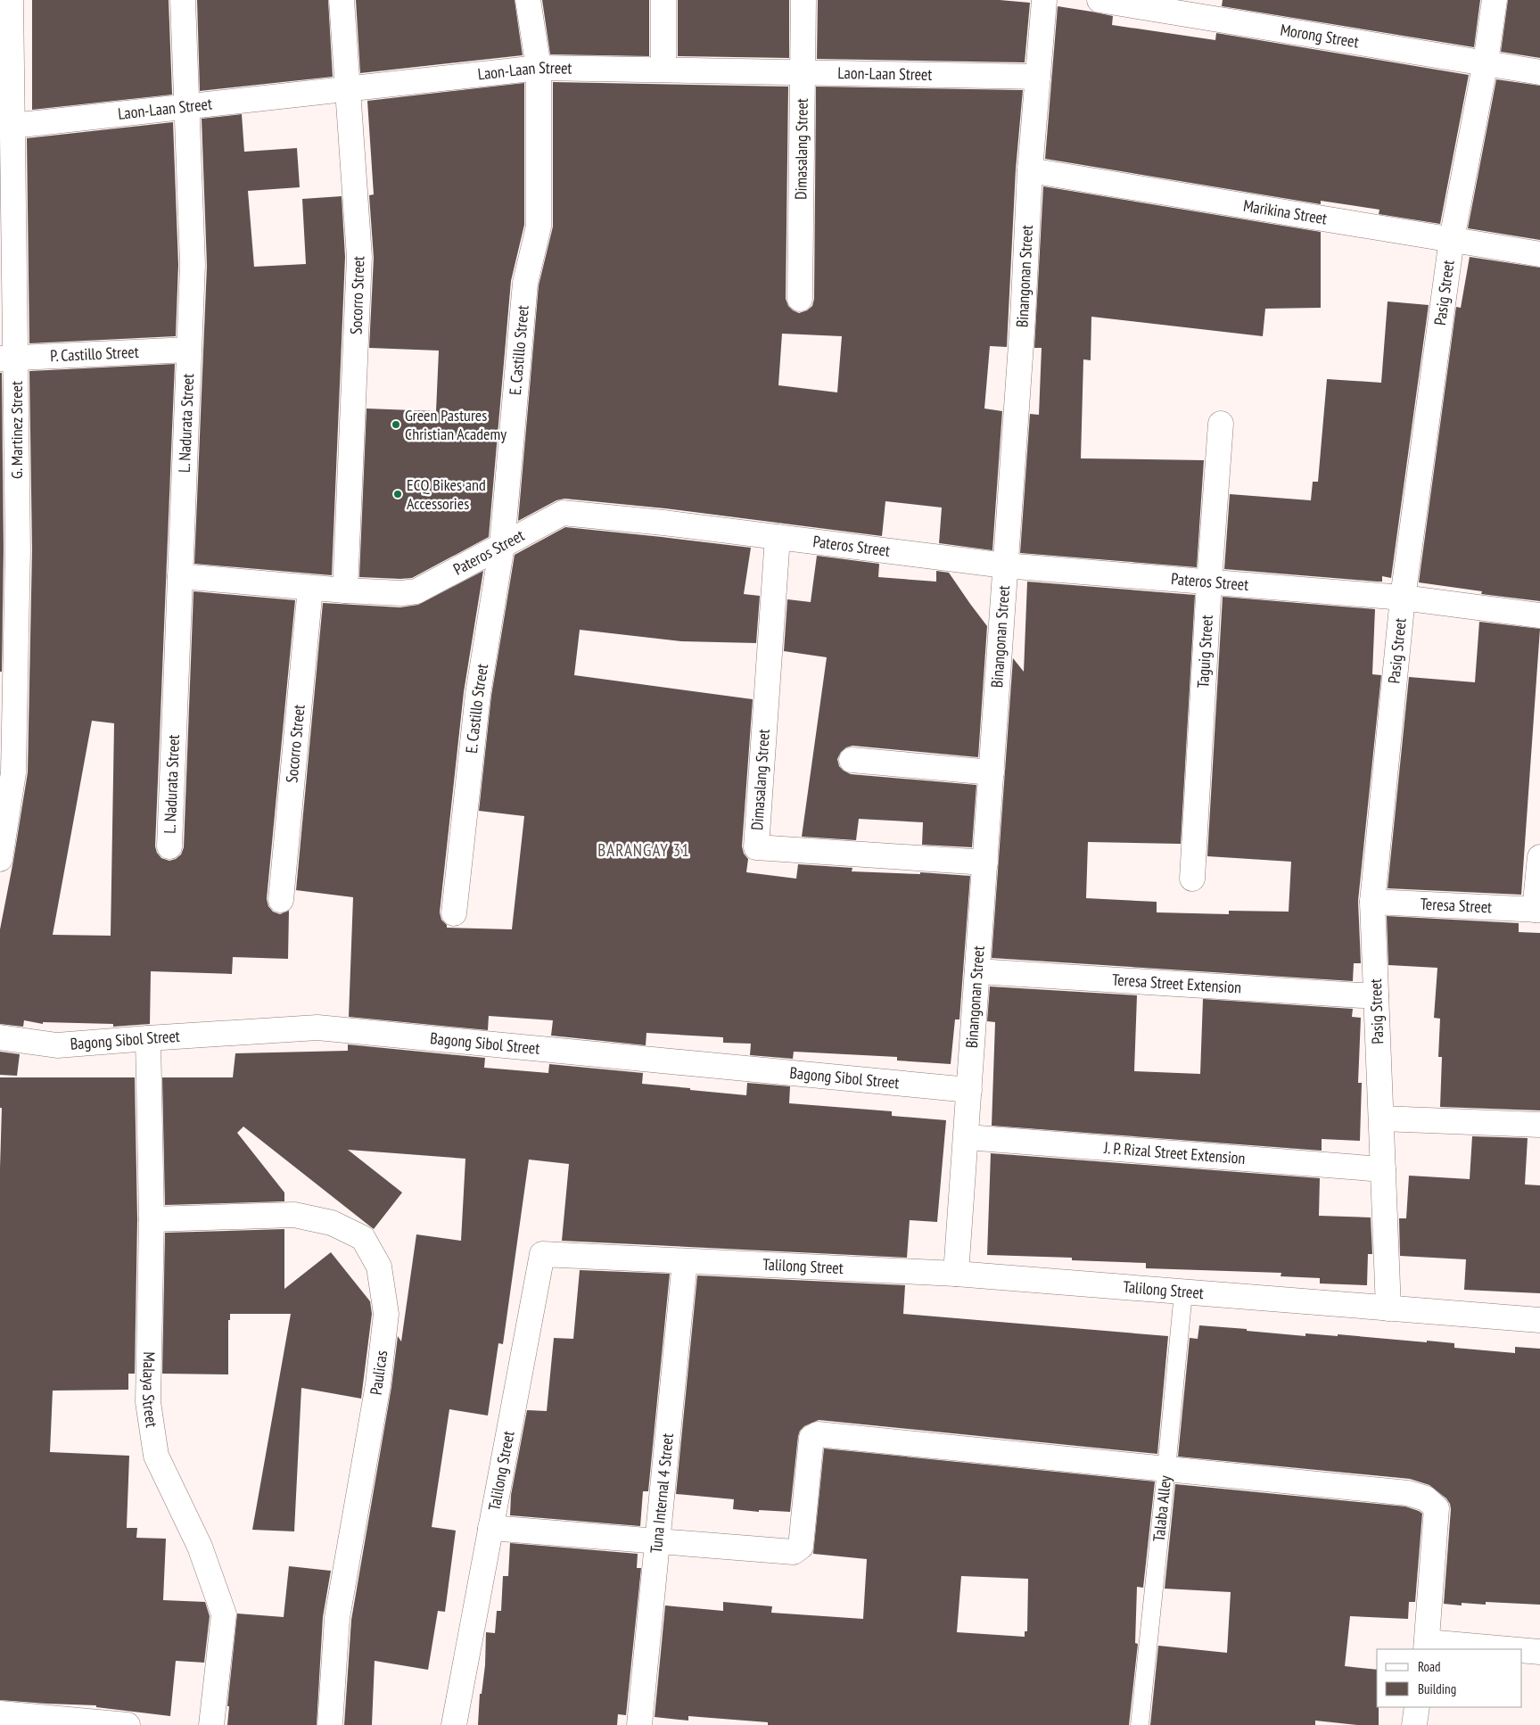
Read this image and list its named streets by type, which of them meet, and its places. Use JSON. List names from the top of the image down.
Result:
{
  "streets": {
    "street": [
      "Morong Street",
      "Laon-Laan Street",
      "Dimasalang Street",
      "Marikina Street",
      "Binangonan Street",
      "Pasig Street",
      "Socorro Street",
      "E. Castillo Street",
      "P. Castillo Street",
      "L. Nadurata Street",
      "G. Martinez Street",
      "Pateros Street",
      "Taguig Street",
      "Teresa Street",
      "Teresa Street Extension",
      "Bagong Sibol Street",
      "J. P. Rizal Street Extension",
      "Talilong Street",
      "Paulicas",
      "Malaya Street",
      "Tuna Internal 4 Street"
    ],
    "lane": ["Talaba Alley"]
  },
  "crossings": [
    ["Morong Street", "Pasig Street"],
    ["Laon-Laan Street", "Dimasalang Street"],
    ["Laon-Laan Street", "Binangonan Street"],
    ["Laon-Laan Street", "Socorro Street"],
    ["Laon-Laan Street", "E. Castillo Street"],
    ["Laon-Laan Street", "L. Nadurata Street"],
    ["Laon-Laan Street", "G. Martinez Street"],
    ["Dimasalang Street", "Binangonan Street"],
    ["Dimasalang Street", "Pateros Street"],
    ["Marikina Street", "Binangonan Street"],
    ["Marikina Street", "Pasig Street"],
    ["Binangonan Street", "Pateros Street"],
    ["Binangonan Street", "Teresa Street Extension"],
    ["Binangonan Street", "Bagong Sibol Street"],
    ["Binangonan Street", "J. P. Rizal Street Extension"],
    ["Binangonan Street", "Talilong Street"],
    ["Pasig Street", "Pateros Street"],
    ["Pasig Street", "Teresa Street"],
    ["Pasig Street", "Teresa Street Extension"],
    ["Pasig Street", "J. P. Rizal Street Extension"],
    ["Pasig Street", "Talilong Street"],
    ["Socorro Street", "Pateros Street"],
    ["E. Castillo Street", "Pateros Street"],
    ["P. Castillo Street", "L. Nadurata Street"],
    ["P. Castillo Street", "G. Martinez Street"],
    ["L. Nadurata Street", "Pateros Street"],
    ["Pateros Street", "Taguig Street"],
    ["Bagong Sibol Street", "Malaya Street"],
    ["Talilong Street", "Tuna Internal 4 Street"],
    ["Talilong Street", "Talaba Alley"],
    ["Paulicas", "Malaya Street"]
  ],
  "districts": ["BARANGAY 31"],
  "places": ["Green Pastures Christian Academy", "ECQ Bikes and Accessories"],
  "legend": ["Road", "Building"]
}
